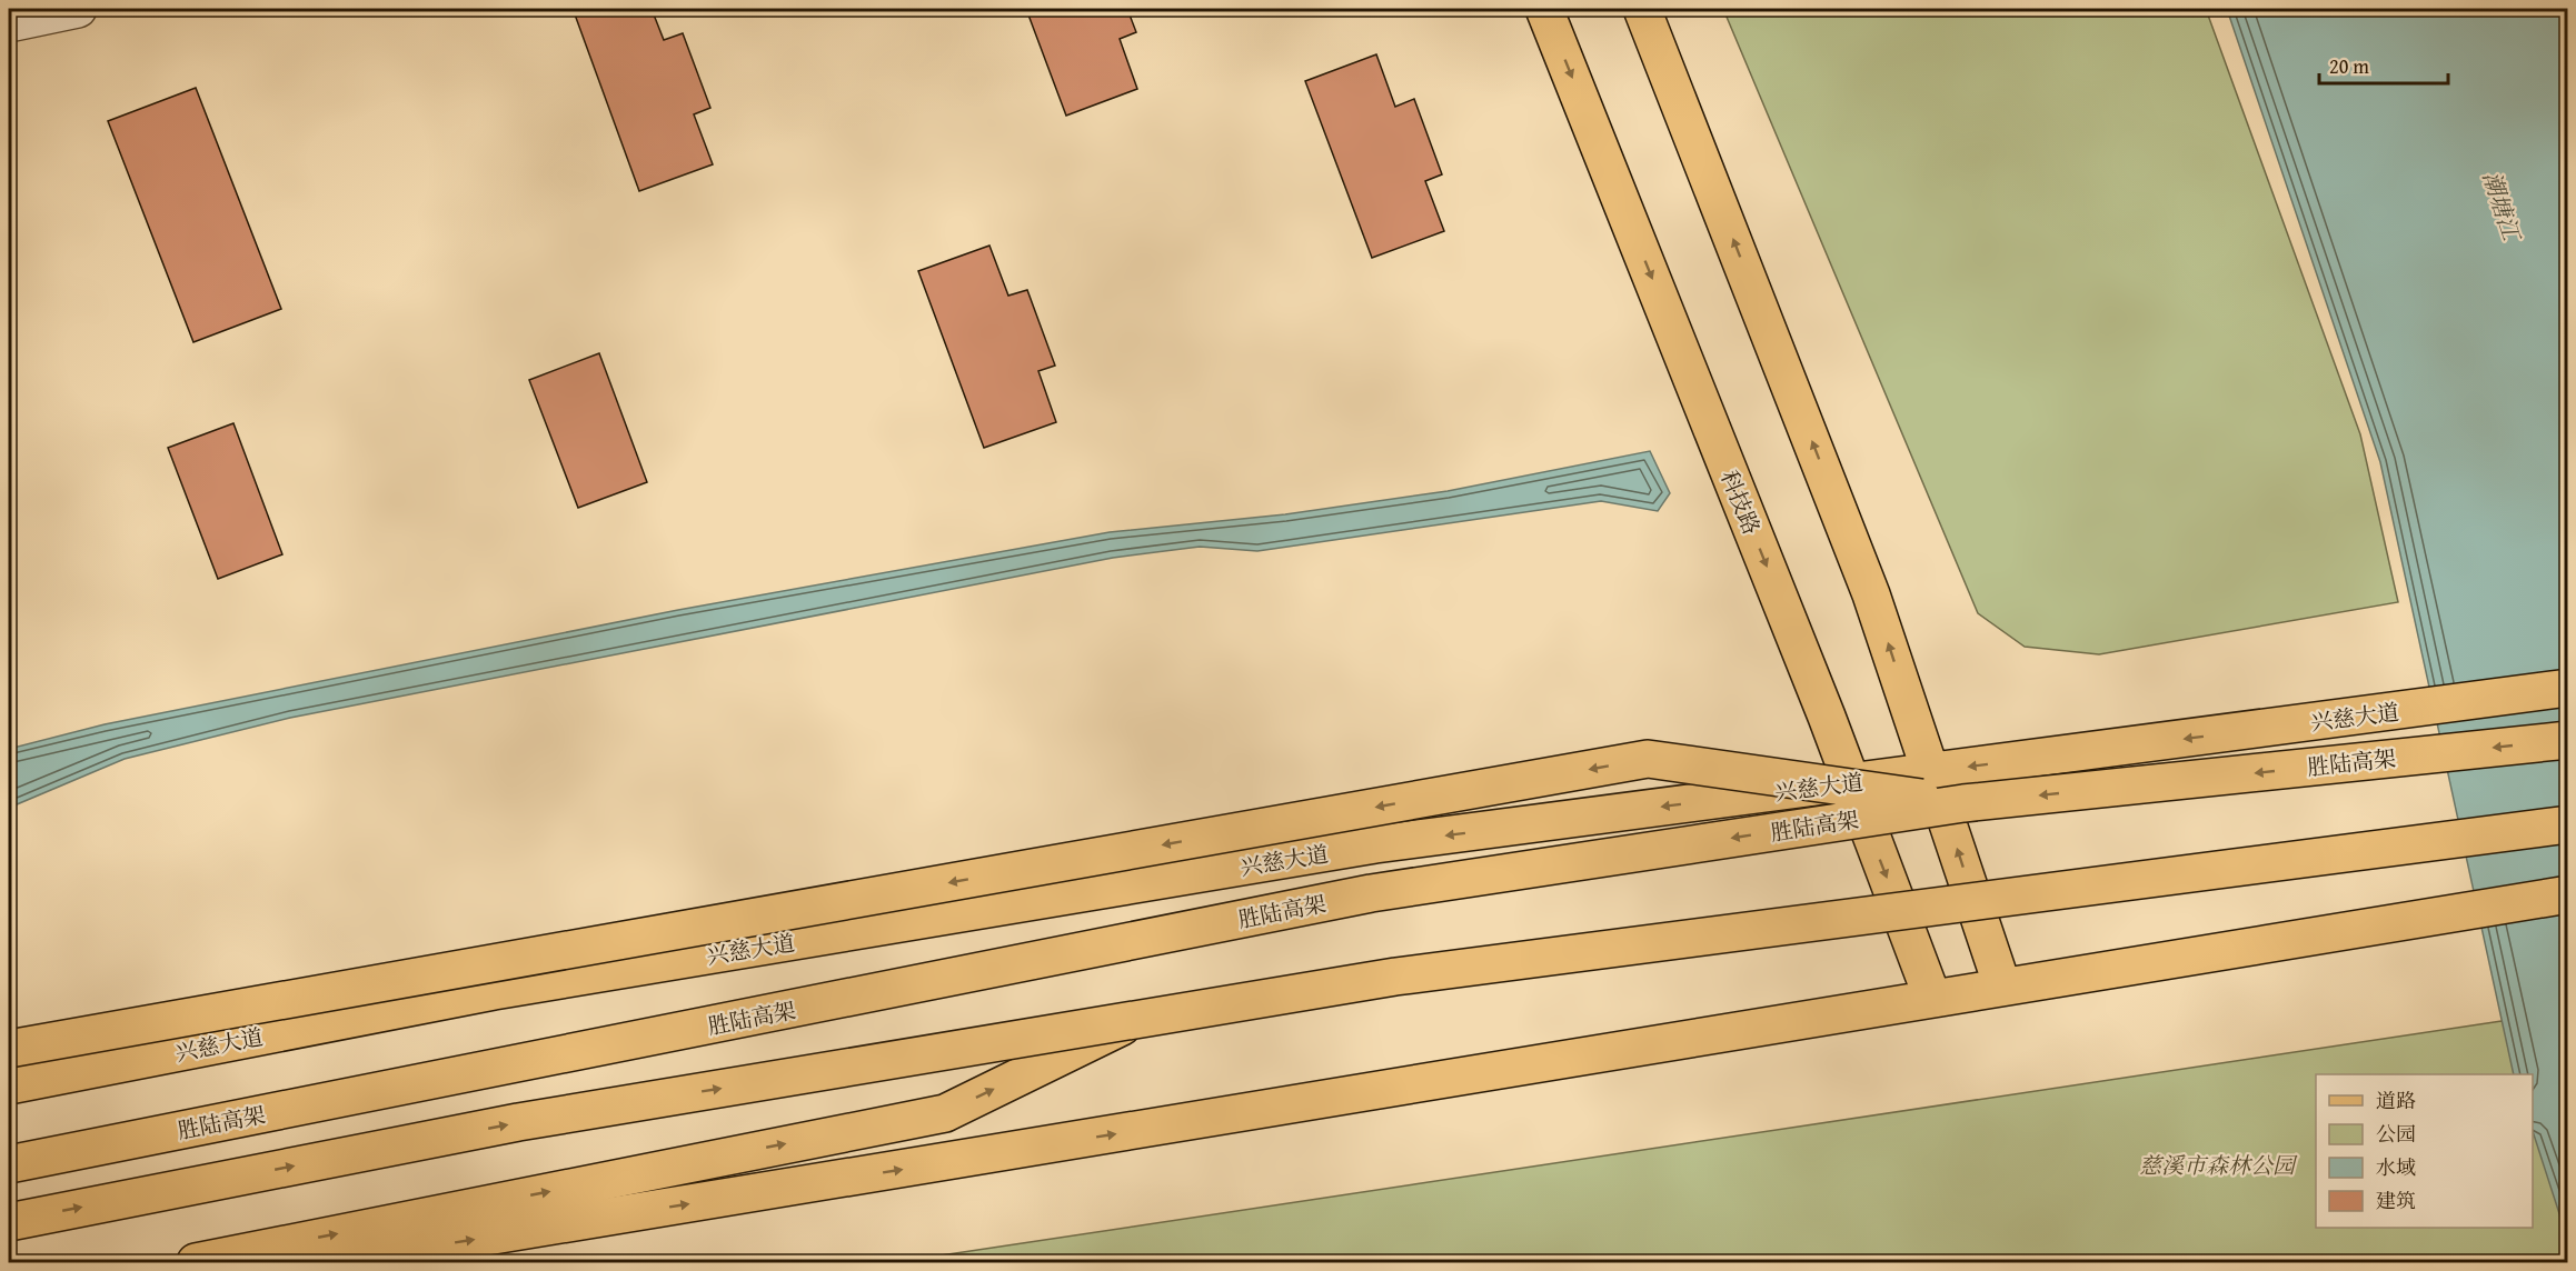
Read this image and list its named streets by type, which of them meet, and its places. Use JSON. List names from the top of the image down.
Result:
{
  "streets": {
    "main road": ["科技路", "兴慈大道", "胜陆高架"]
  },
  "crossings": [
    ["科技路", "兴慈大道"]
  ],
  "water": ["潮塘江"],
  "parks": ["慈溪市森林公园"],
  "legend": [
    "道路",
    "公园",
    "水域",
    "建筑"
  ],
  "scale_bar": "20 m"
}
